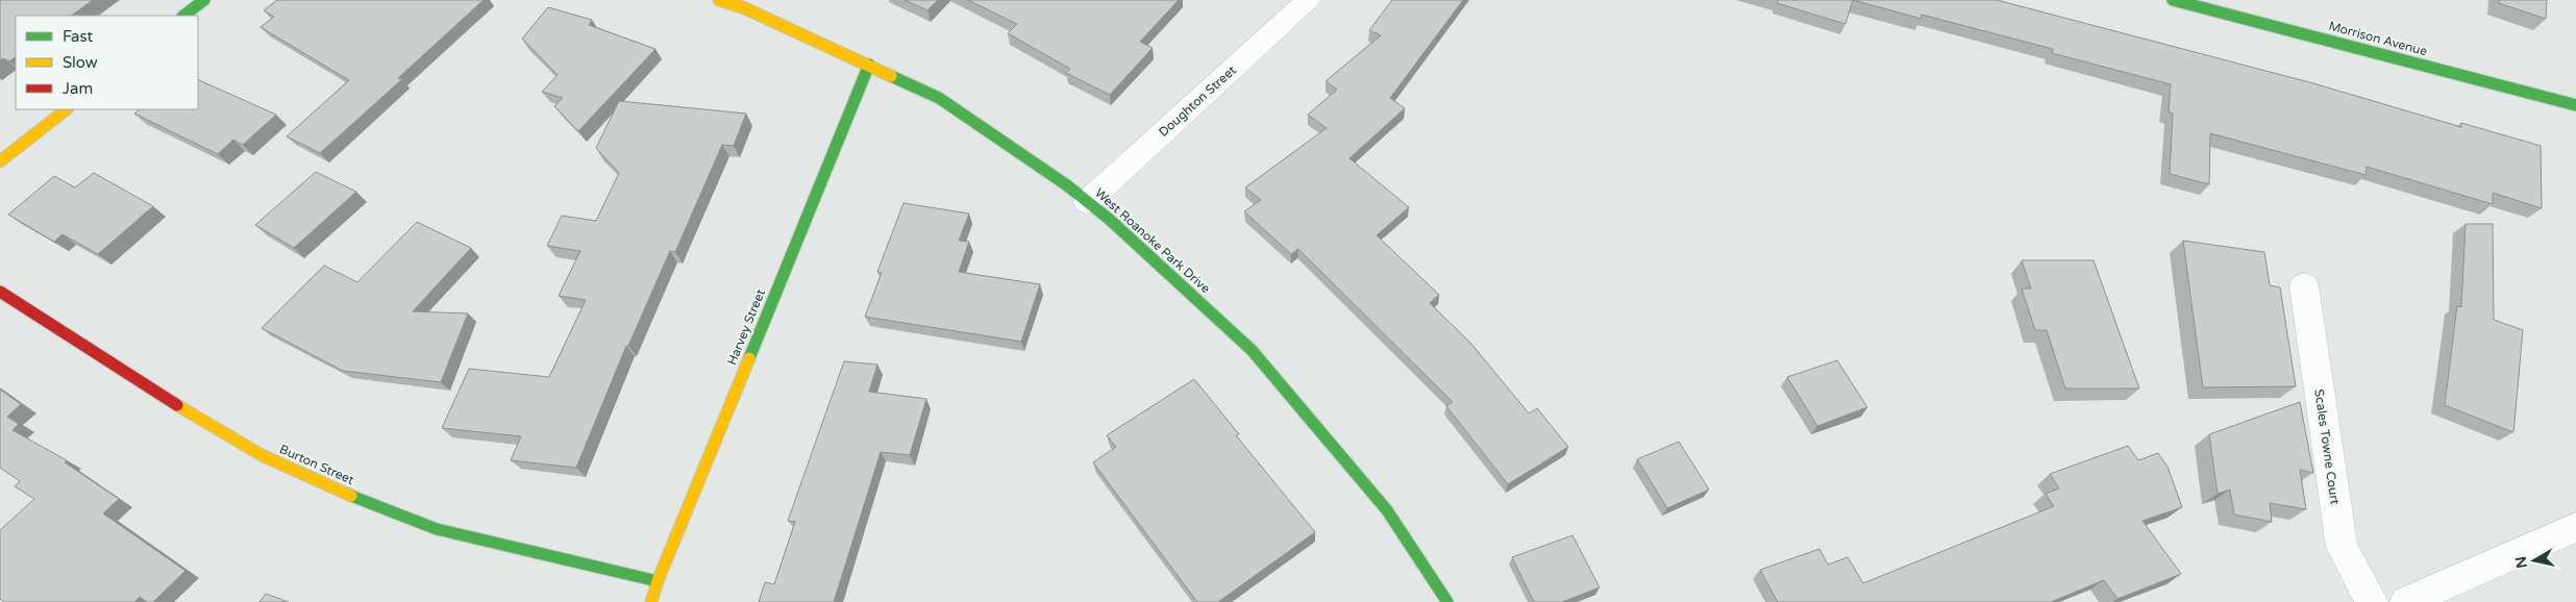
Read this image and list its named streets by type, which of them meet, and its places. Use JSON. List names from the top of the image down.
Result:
{
  "streets": {
    "street": [
      "Morrison Avenue",
      "Doughton Street",
      "West Roanoke Park Drive",
      "Harvey Street",
      "Scales Towne Court",
      "Burton Street"
    ]
  },
  "crossings": [
    ["Doughton Street", "West Roanoke Park Drive"],
    ["West Roanoke Park Drive", "Harvey Street"],
    ["Harvey Street", "Burton Street"]
  ],
  "legend": ["Fast", "Slow", "Jam"],
  "north": "left"
}
